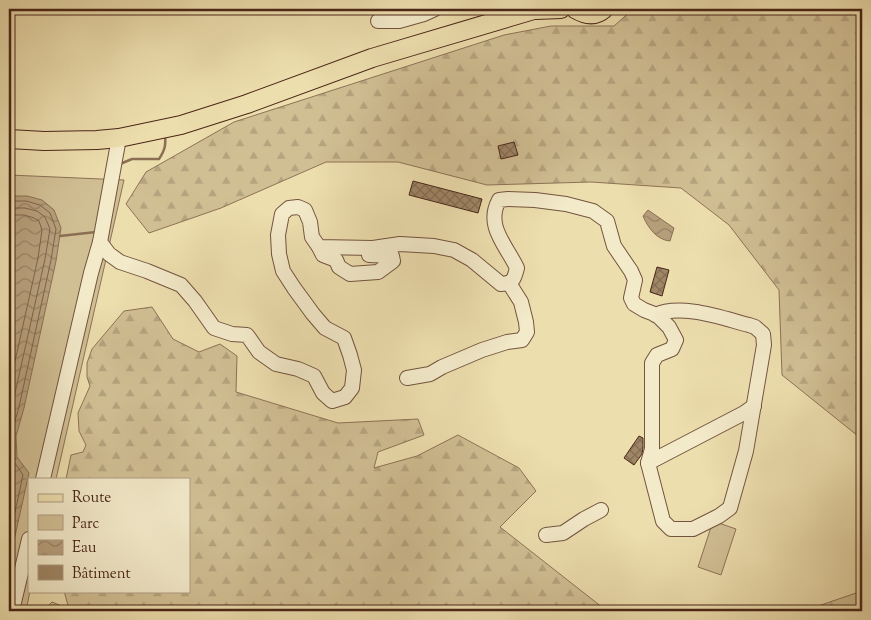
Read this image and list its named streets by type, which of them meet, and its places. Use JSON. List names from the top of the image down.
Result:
{
  "legend": [
    "Route",
    "Parc",
    "Eau",
    "Bâtiment"
  ]
}
